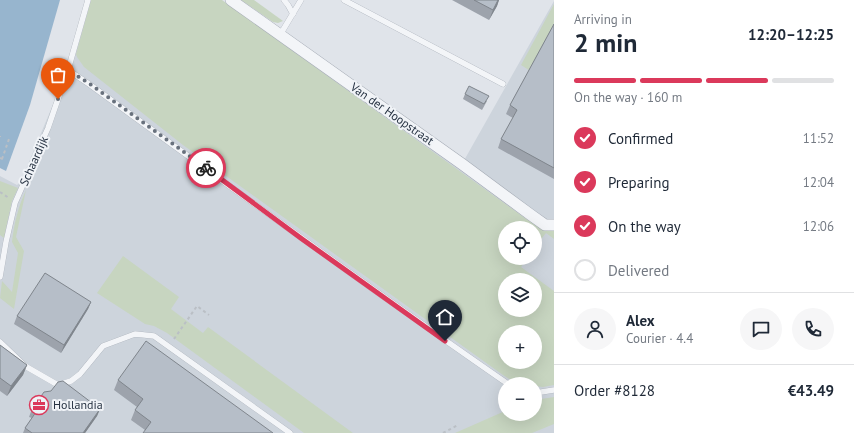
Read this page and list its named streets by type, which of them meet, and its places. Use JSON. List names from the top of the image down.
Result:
{
  "streets": {
    "street": ["Van der Hoopstraat"],
    "lane": ["Schaardijk"]
  },
  "places": {
    "office": ["Hollandia"]
  },
  "page": {
    "heading": ["2 min", "Arriving in", "12:20–12:25"],
    "panel": [
      "Alex",
      "Courier · 4.4",
      "Order #8128",
      "€43.49"
    ],
    "bar": "On the way · 160 m",
    "list": [
      ["Confirmed", "11:52"],
      ["Preparing", "12:04"],
      ["On the way", "12:06"],
      "Delivered"
    ],
    "map_buttons": ["+", "−"]
  }
}
